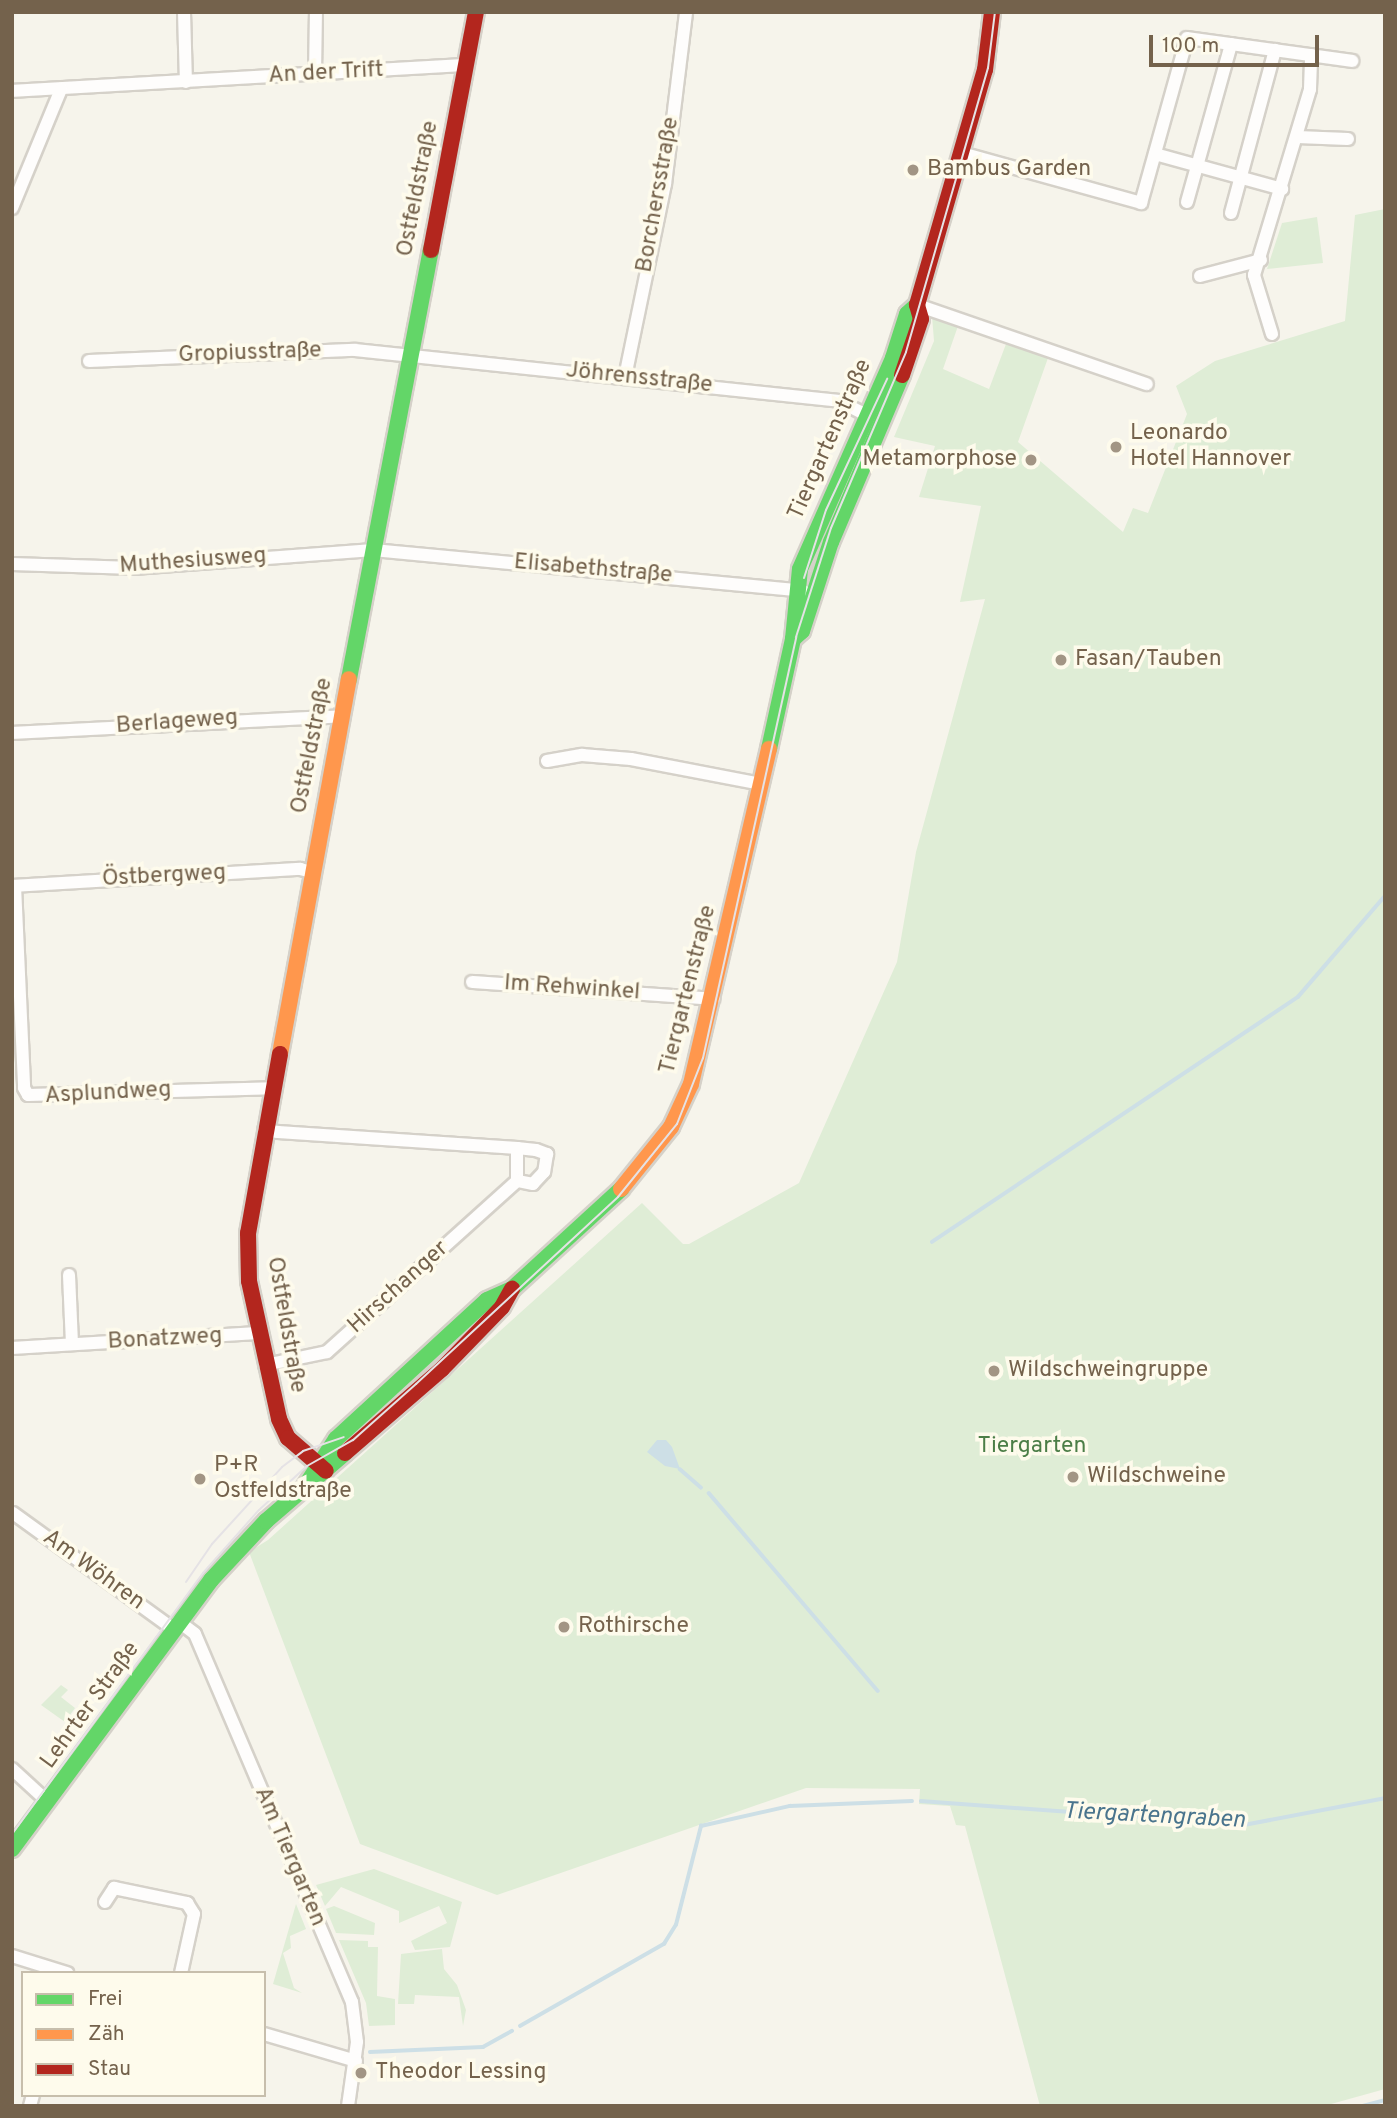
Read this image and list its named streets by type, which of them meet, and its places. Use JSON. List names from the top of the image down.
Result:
{
  "streets": {
    "main road": ["Ostfeldstraße", "Tiergartenstraße", "Lehrter Straße"],
    "street": [
      "An der Trift",
      "Borchersstraße",
      "Gropiusstraße",
      "Jöhrensstraße",
      "Muthesiusweg",
      "Elisabethstraße",
      "Berlageweg",
      "Östbergweg",
      "Im Rehwinkel",
      "Asplundweg",
      "Hirschanger",
      "Bonatzweg",
      "Am Wöhren",
      "Am Tiergarten"
    ]
  },
  "crossings": [
    ["An der Trift", "Ostfeldstraße"],
    ["Ostfeldstraße", "Gropiusstraße"],
    ["Ostfeldstraße", "Jöhrensstraße"],
    ["Ostfeldstraße", "Tiergartenstraße"],
    ["Ostfeldstraße", "Muthesiusweg"],
    ["Ostfeldstraße", "Elisabethstraße"],
    ["Ostfeldstraße", "Berlageweg"],
    ["Ostfeldstraße", "Östbergweg"],
    ["Ostfeldstraße", "Asplundweg"],
    ["Ostfeldstraße", "Hirschanger"],
    ["Ostfeldstraße", "Bonatzweg"],
    ["Borchersstraße", "Jöhrensstraße"],
    ["Gropiusstraße", "Jöhrensstraße"],
    ["Jöhrensstraße", "Tiergartenstraße"],
    ["Tiergartenstraße", "Elisabethstraße"],
    ["Tiergartenstraße", "Im Rehwinkel"],
    ["Tiergartenstraße", "Am Wöhren"],
    ["Tiergartenstraße", "Lehrter Straße"],
    ["Tiergartenstraße", "Am Tiergarten"],
    ["Muthesiusweg", "Elisabethstraße"],
    ["Östbergweg", "Asplundweg"],
    ["Am Wöhren", "Lehrter Straße"],
    ["Am Wöhren", "Am Tiergarten"],
    ["Lehrter Straße", "Am Tiergarten"]
  ],
  "water": ["Tiergartengraben"],
  "parks": ["Tiergarten"],
  "places": [
    "Bambus Garden",
    "Leonardo Hotel Hannover",
    "Metamorphose",
    "Fasan/Tauben",
    "Wildschweingruppe",
    "Wildschweine",
    "P+R Ostfeldstraße",
    "Rothirsche",
    "Theodor Lessing"
  ],
  "legend": ["Frei", "Zäh", "Stau"],
  "scale_bar": "100 m"
}
